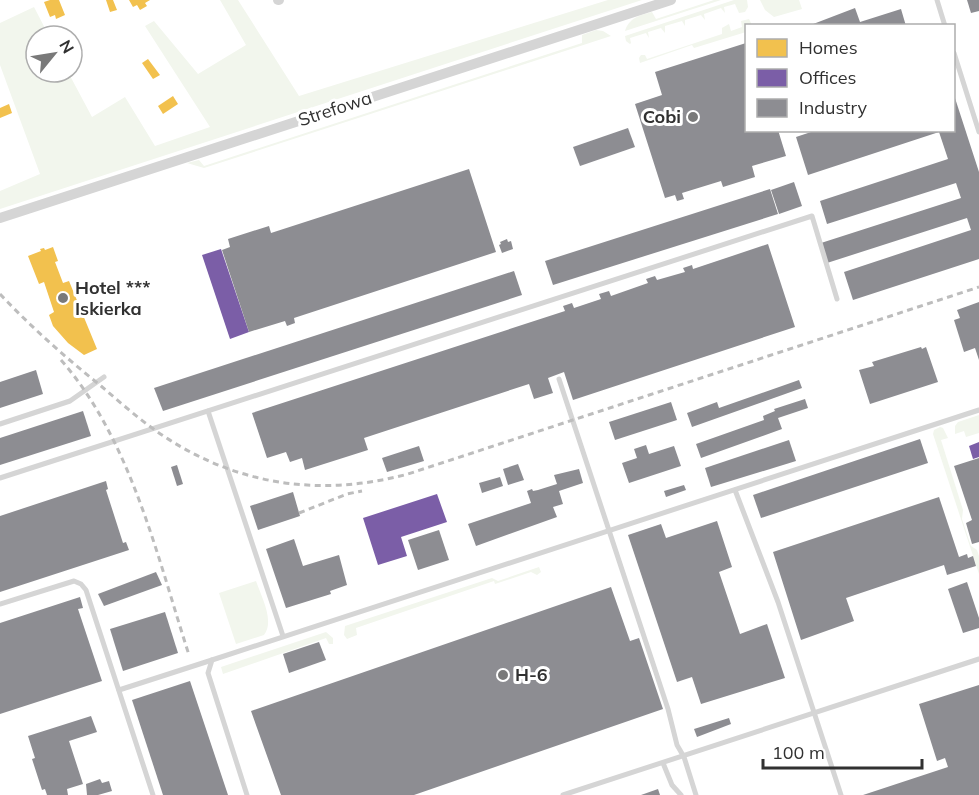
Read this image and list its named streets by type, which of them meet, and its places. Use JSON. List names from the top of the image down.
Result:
{
  "streets": {
    "street": ["Strefowa"]
  },
  "places": ["Cobi", "Hotel *** Iskierka", "H-6"],
  "legend": ["Homes", "Offices", "Industry"],
  "scale_bar": "100 m",
  "north": "top right"
}
